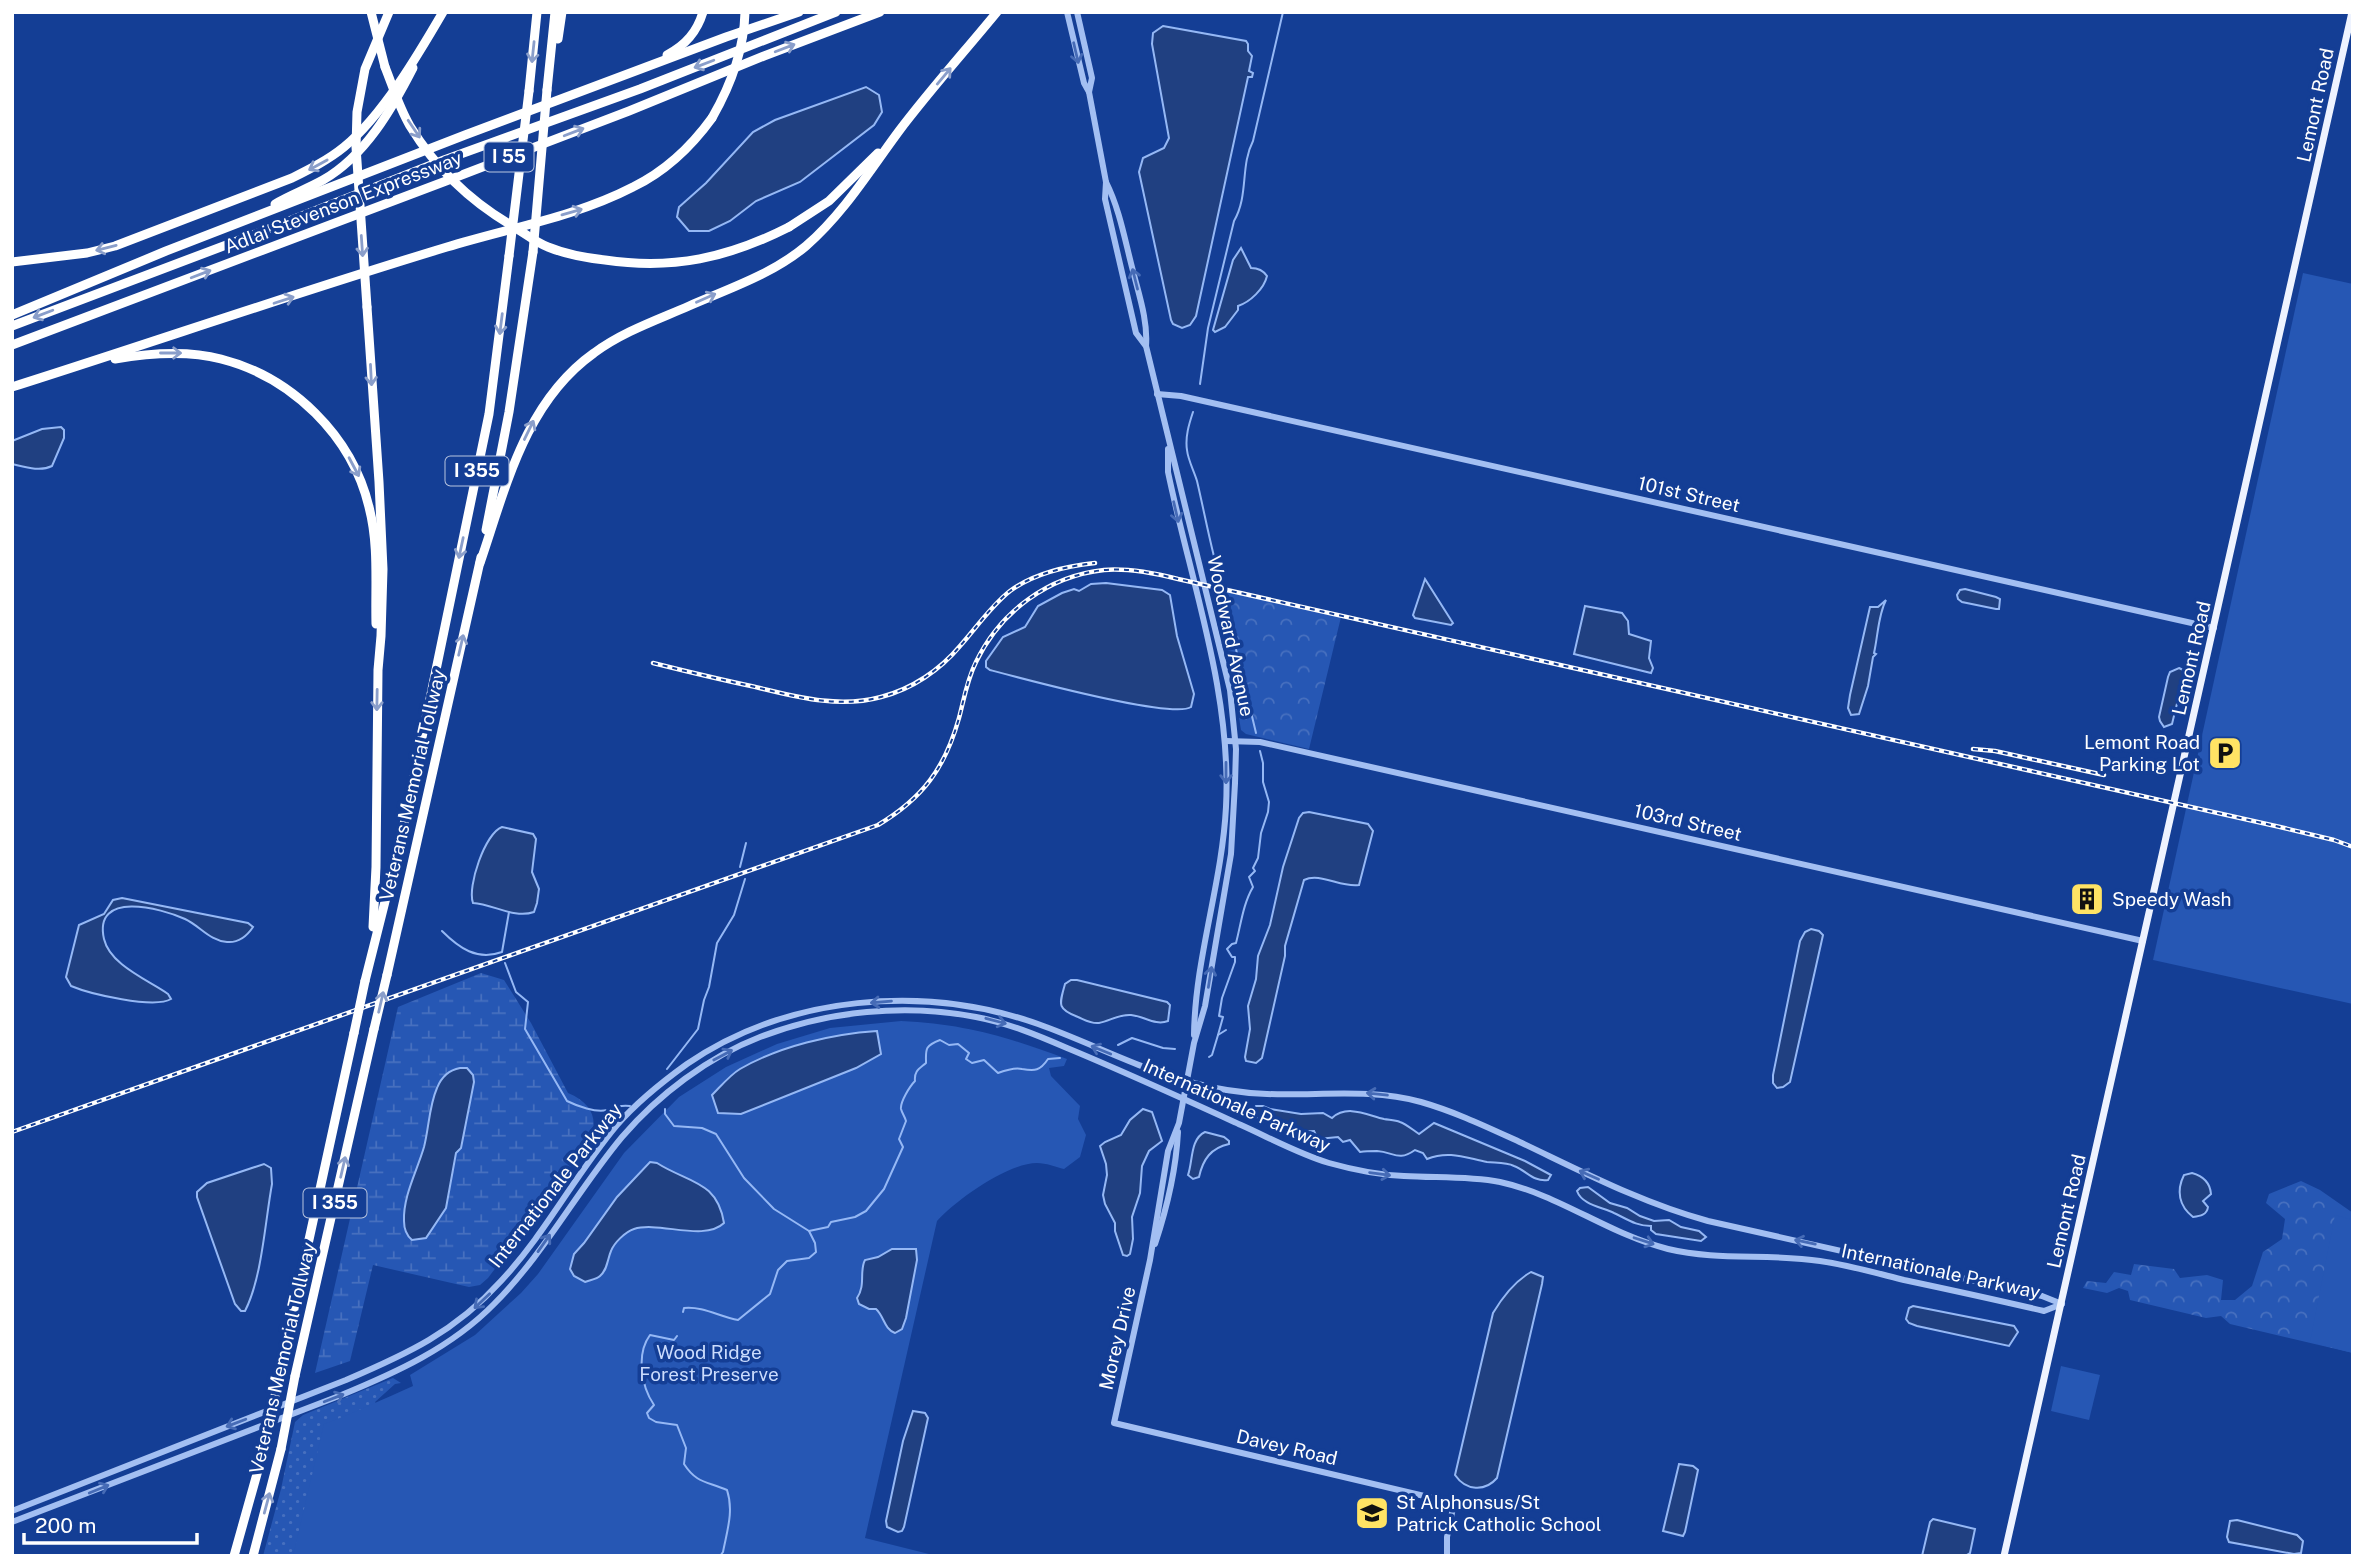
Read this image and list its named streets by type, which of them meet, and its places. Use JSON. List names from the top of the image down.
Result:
{
  "streets": {
    "highway": [
      "I 55",
      "Adlai Stevenson Expressway",
      "I 355",
      "Veterans Memorial Tollway"
    ],
    "main road": ["Lemont Road"],
    "street": [
      "101st Street",
      "Woodward Avenue",
      "103rd Street",
      "Internationale Parkway",
      "Morey Drive",
      "Davey Road"
    ]
  },
  "crossings": [
    ["Lemont Road", "101st Street"],
    ["Lemont Road", "103rd Street"],
    ["Lemont Road", "Internationale Parkway"],
    ["101st Street", "Woodward Avenue"],
    ["Woodward Avenue", "103rd Street"],
    ["Woodward Avenue", "Internationale Parkway"],
    ["Woodward Avenue", "Morey Drive"],
    ["Internationale Parkway", "Morey Drive"],
    ["Morey Drive", "Davey Road"]
  ],
  "parks": ["Wood Ridge Forest Preserve"],
  "places": {
    "parking": ["Lemont Road Parking Lot"],
    "building": ["Speedy Wash"],
    "school or university": ["St Alphonsus/St Patrick Catholic School"]
  },
  "scale_bar": "200 m"
}
